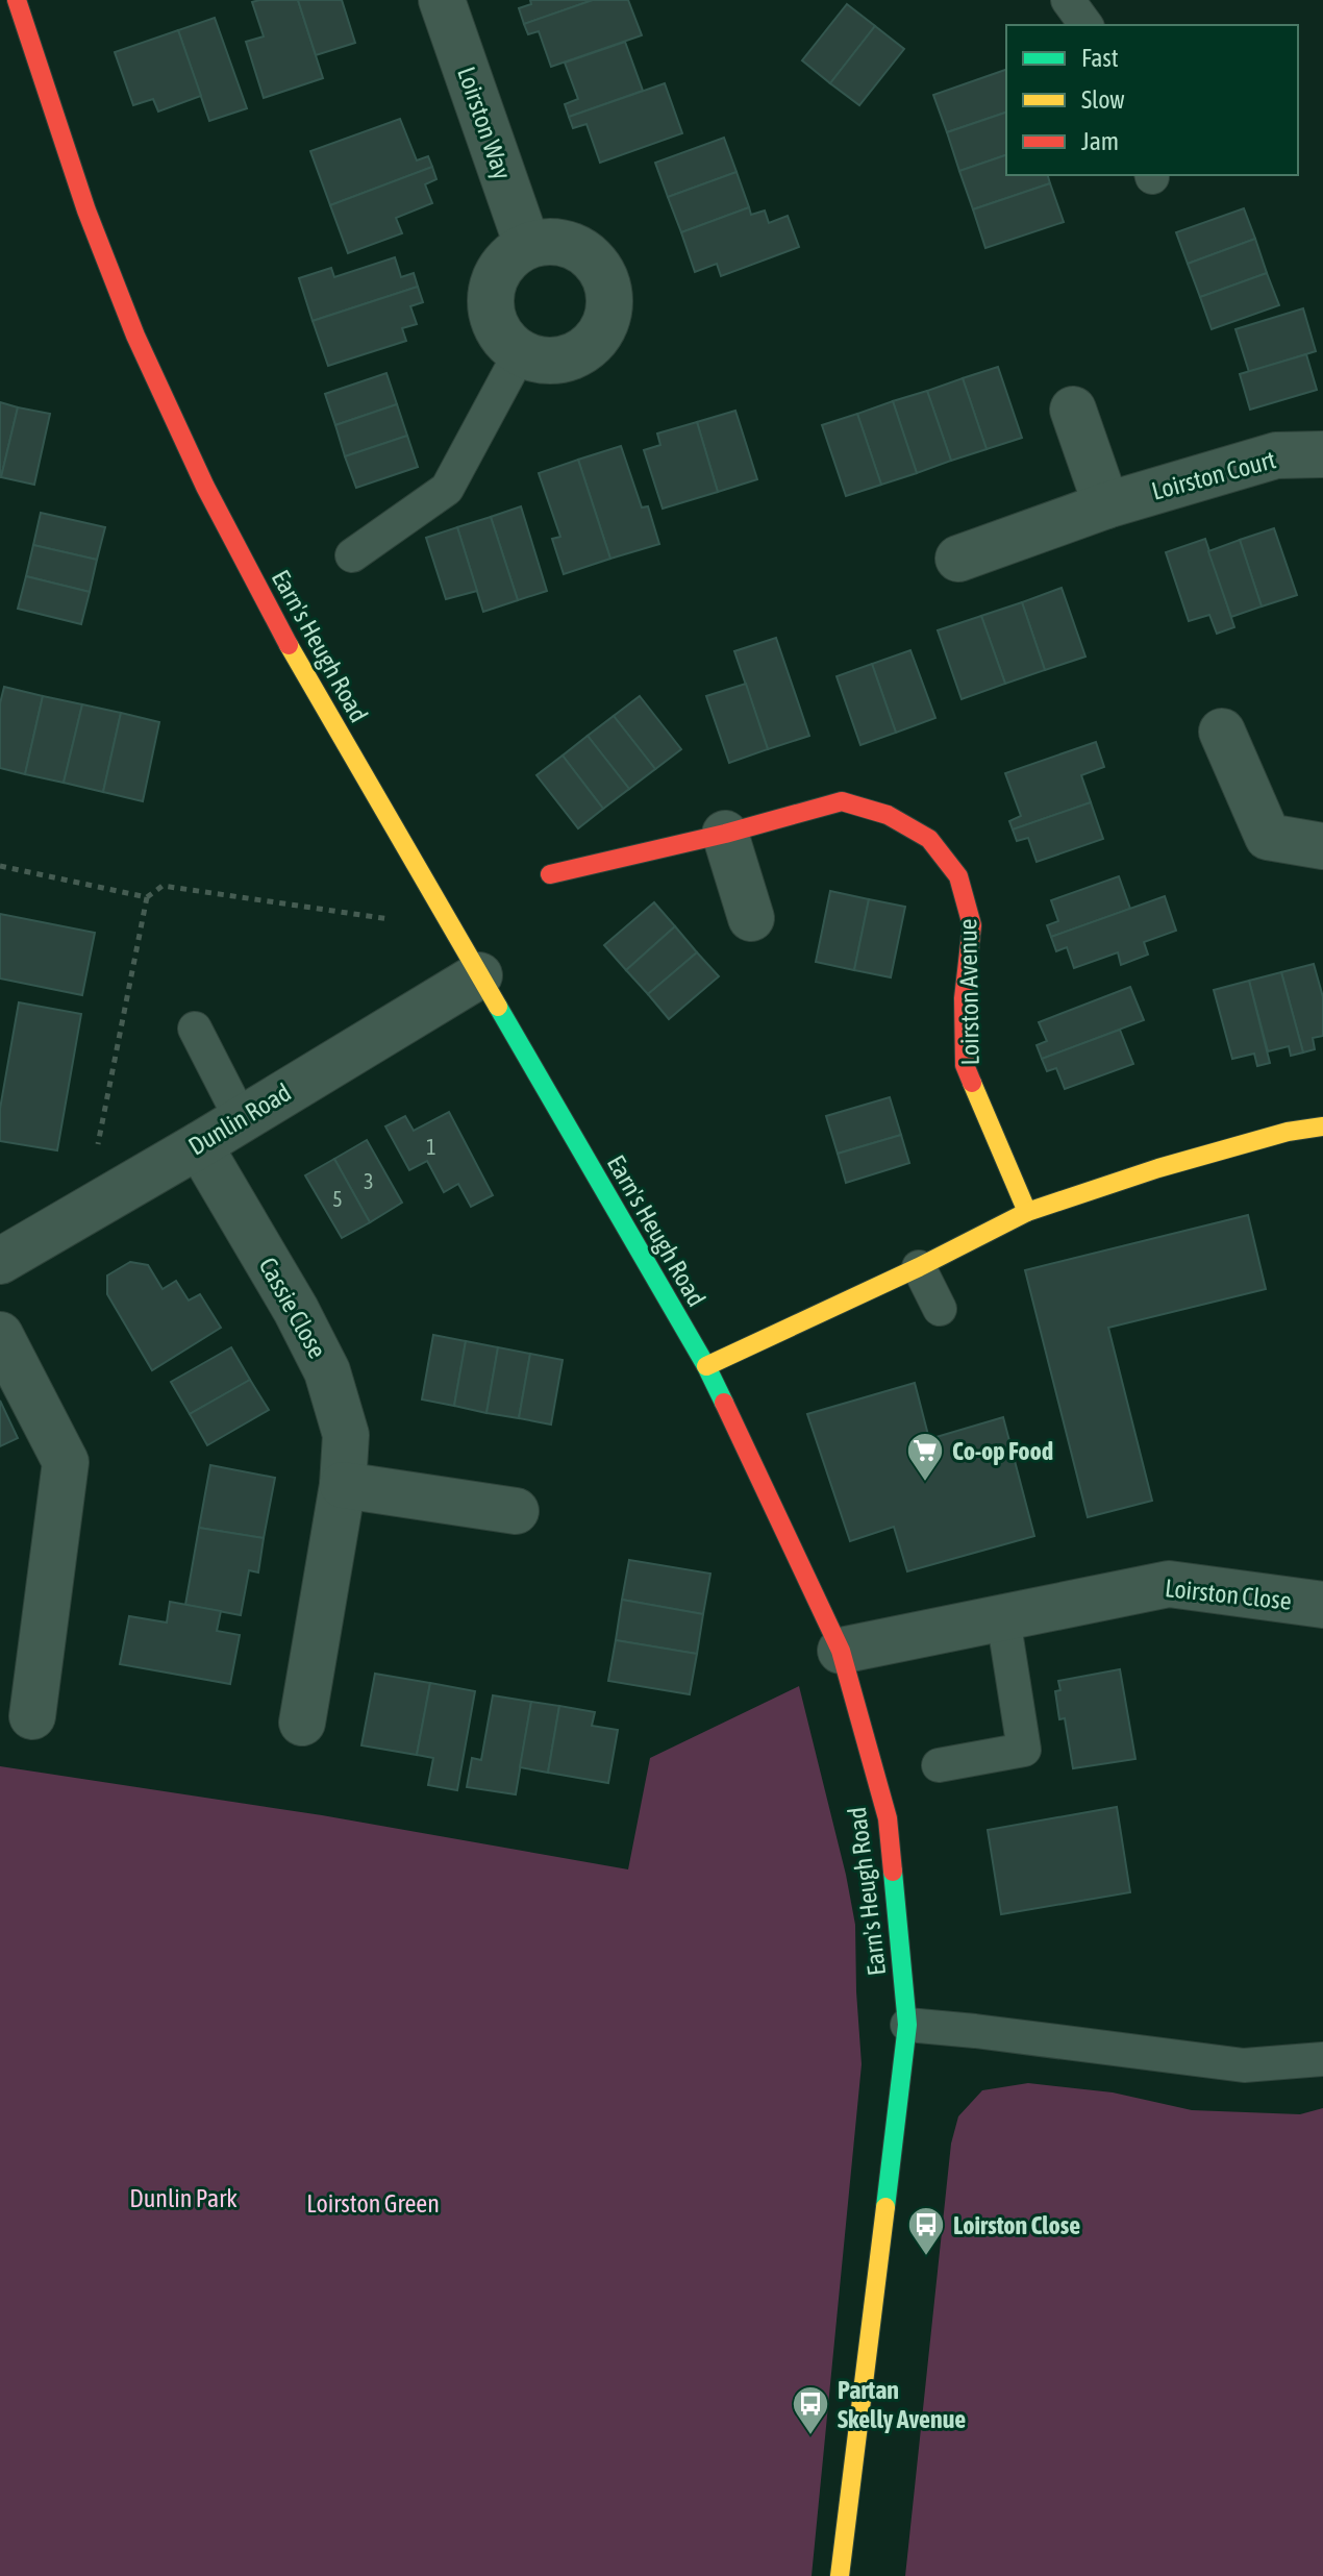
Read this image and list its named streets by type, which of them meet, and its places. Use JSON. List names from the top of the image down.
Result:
{
  "streets": {
    "street": [
      "Loirston Way",
      "Loirston Court",
      "Earn's Heugh Road",
      "Loirston Avenue",
      "Dunlin Road",
      "Cassie Close",
      "Loirston Close"
    ]
  },
  "crossings": [
    ["Earn's Heugh Road", "Dunlin Road"],
    ["Earn's Heugh Road", "Loirston Close"],
    ["Dunlin Road", "Cassie Close"]
  ],
  "parks": ["Dunlin Park", "Loirston Green"],
  "places": {
    "supermarket": ["Co-op Food"],
    "bus stop": ["Loirston Close", "Partan Skelly Avenue"]
  },
  "house_numbers": ["1", "3", "5"],
  "legend": ["Fast", "Slow", "Jam"]
}
